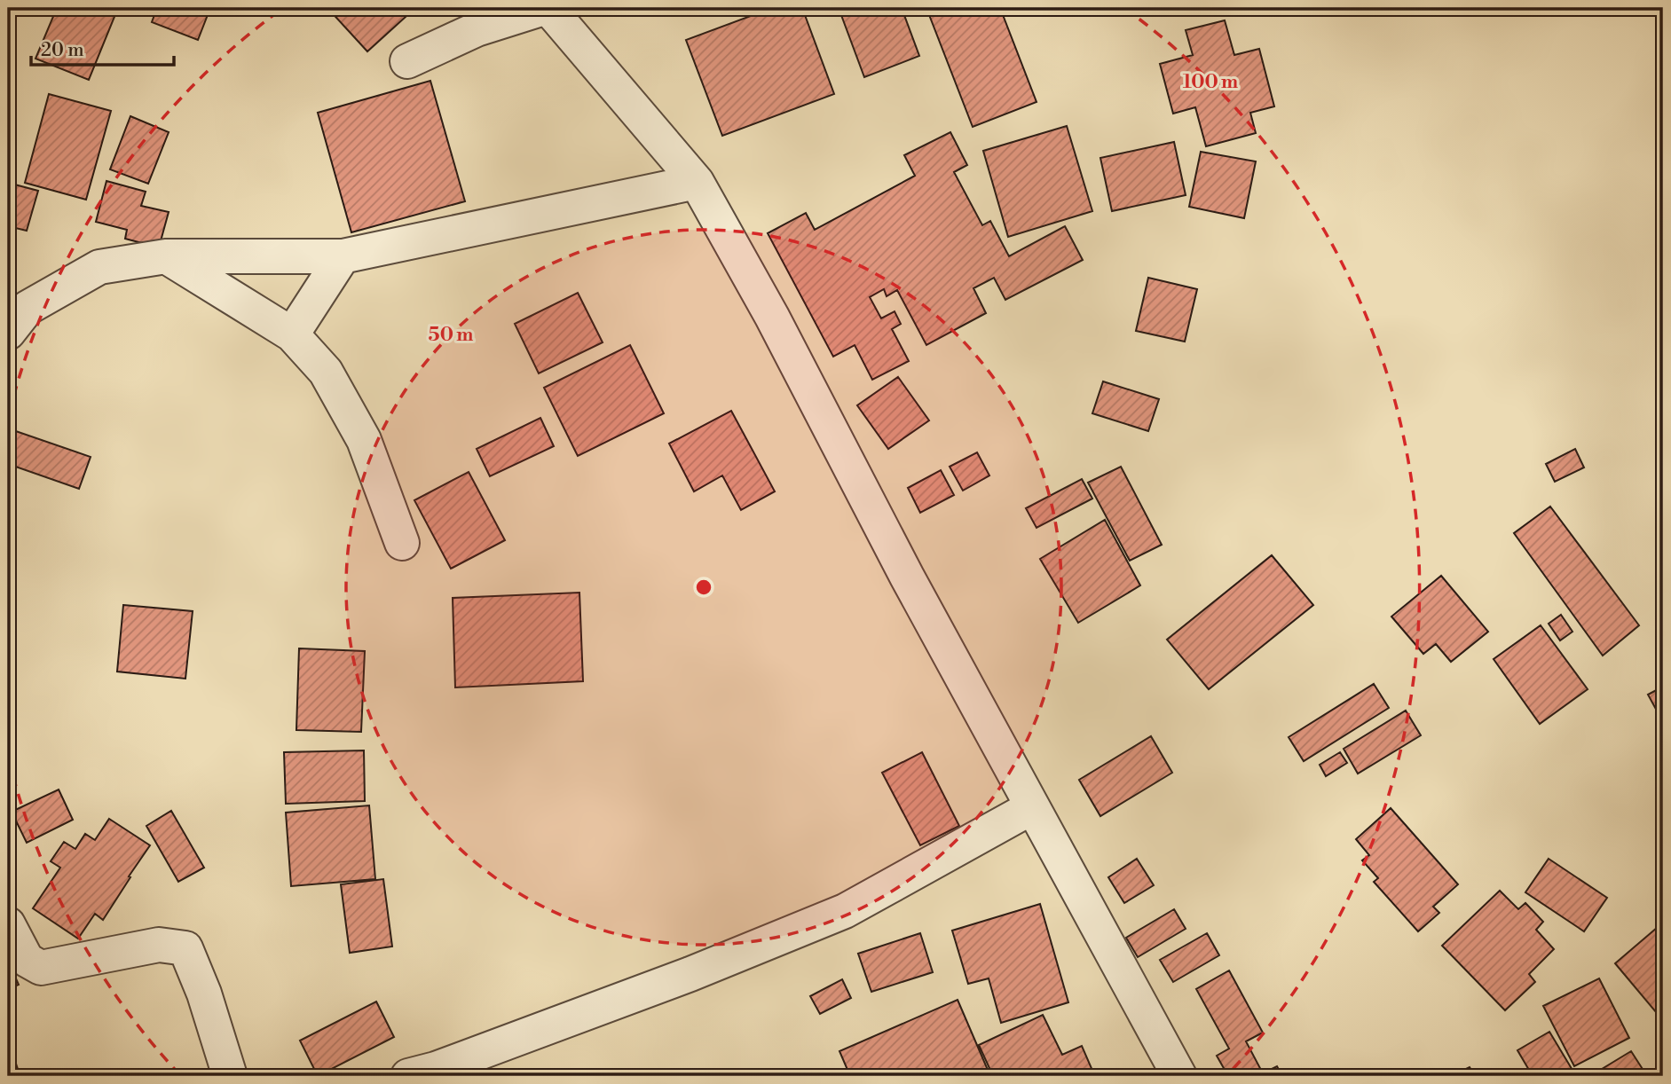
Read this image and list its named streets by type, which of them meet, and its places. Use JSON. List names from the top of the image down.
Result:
{
  "scale_bar": "20 m",
  "rings": ["100 m", "50 m"]
}
